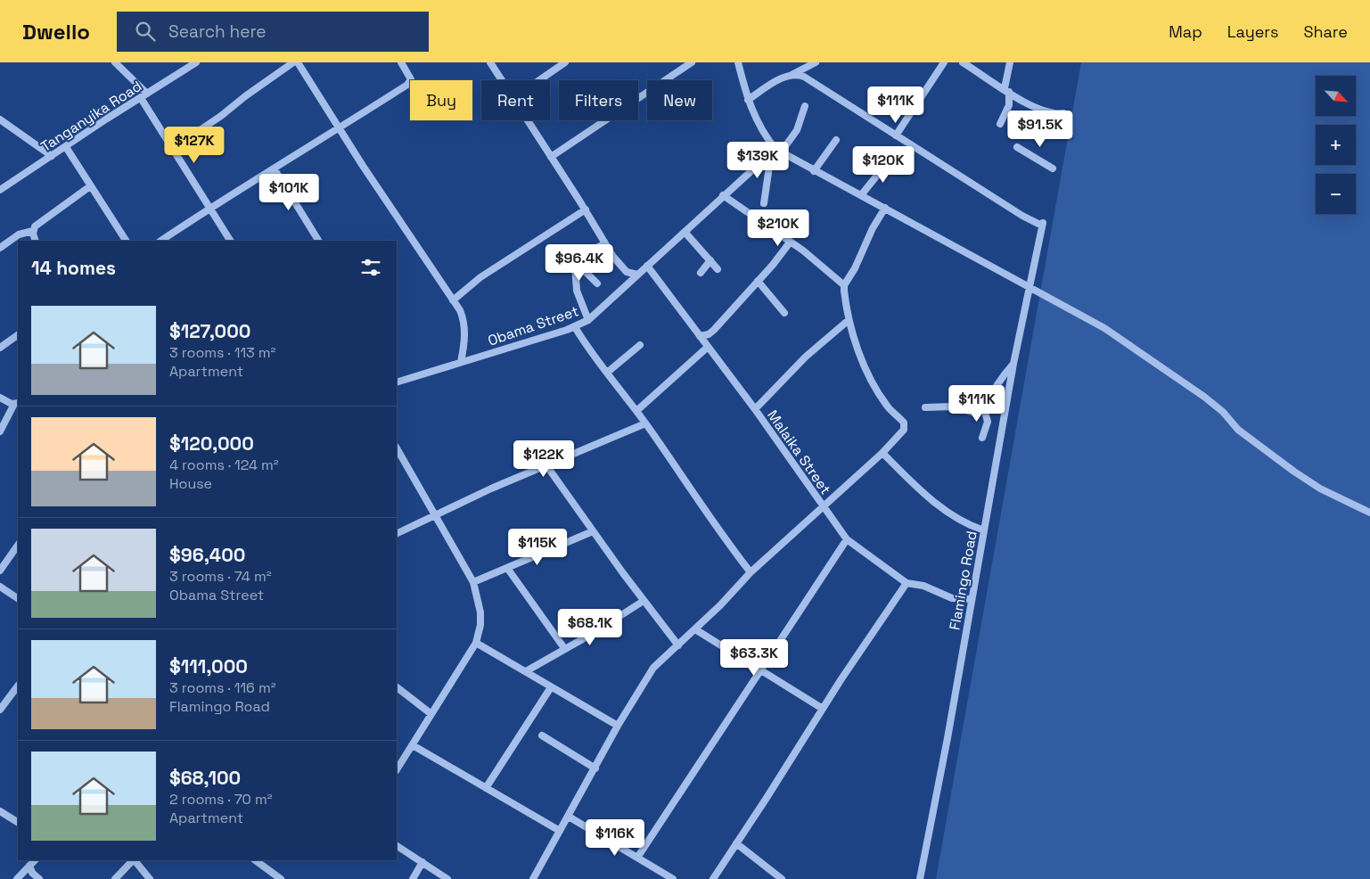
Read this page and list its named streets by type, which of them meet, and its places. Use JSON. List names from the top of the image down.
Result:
{
  "streets": {
    "street": [
      "Tanganyika Road",
      "Obama Street",
      "Malaika Street",
      "Flamingo Road"
    ]
  },
  "crossings": [
    ["Obama Street", "Malaika Street"],
    ["Malaika Street", "Flamingo Road"]
  ],
  "north": "bottom right",
  "page": {
    "header": "Dwello",
    "search": "Search here",
    "nav": ["Map", "Layers", "Share"],
    "map_buttons": ["+", "−"],
    "chip": [
      "Buy",
      "Rent",
      "Filters",
      "New"
    ],
    "price": [
      "$111K",
      "$91.5K",
      "$127K",
      "$139K",
      "$120K",
      "$101K",
      "$210K",
      "$96.4K",
      "$111K",
      "$122K",
      "$115K",
      "$68.1K",
      "$63.3K",
      "$116K"
    ],
    "heading": "14 homes",
    "list": [
      {
        "name": "$127,000",
        "note": "3 rooms · 113 m² · Apartment"
      },
      {
        "name": "$120,000",
        "note": "4 rooms · 124 m² · House"
      },
      {
        "name": "$96,400",
        "note": "3 rooms · 74 m² · Obama Street"
      },
      {
        "name": "$111,000",
        "note": "3 rooms · 116 m² · Flamingo Road"
      },
      {
        "name": "$68,100",
        "note": "2 rooms · 70 m² · Apartment"
      }
    ]
  }
}
